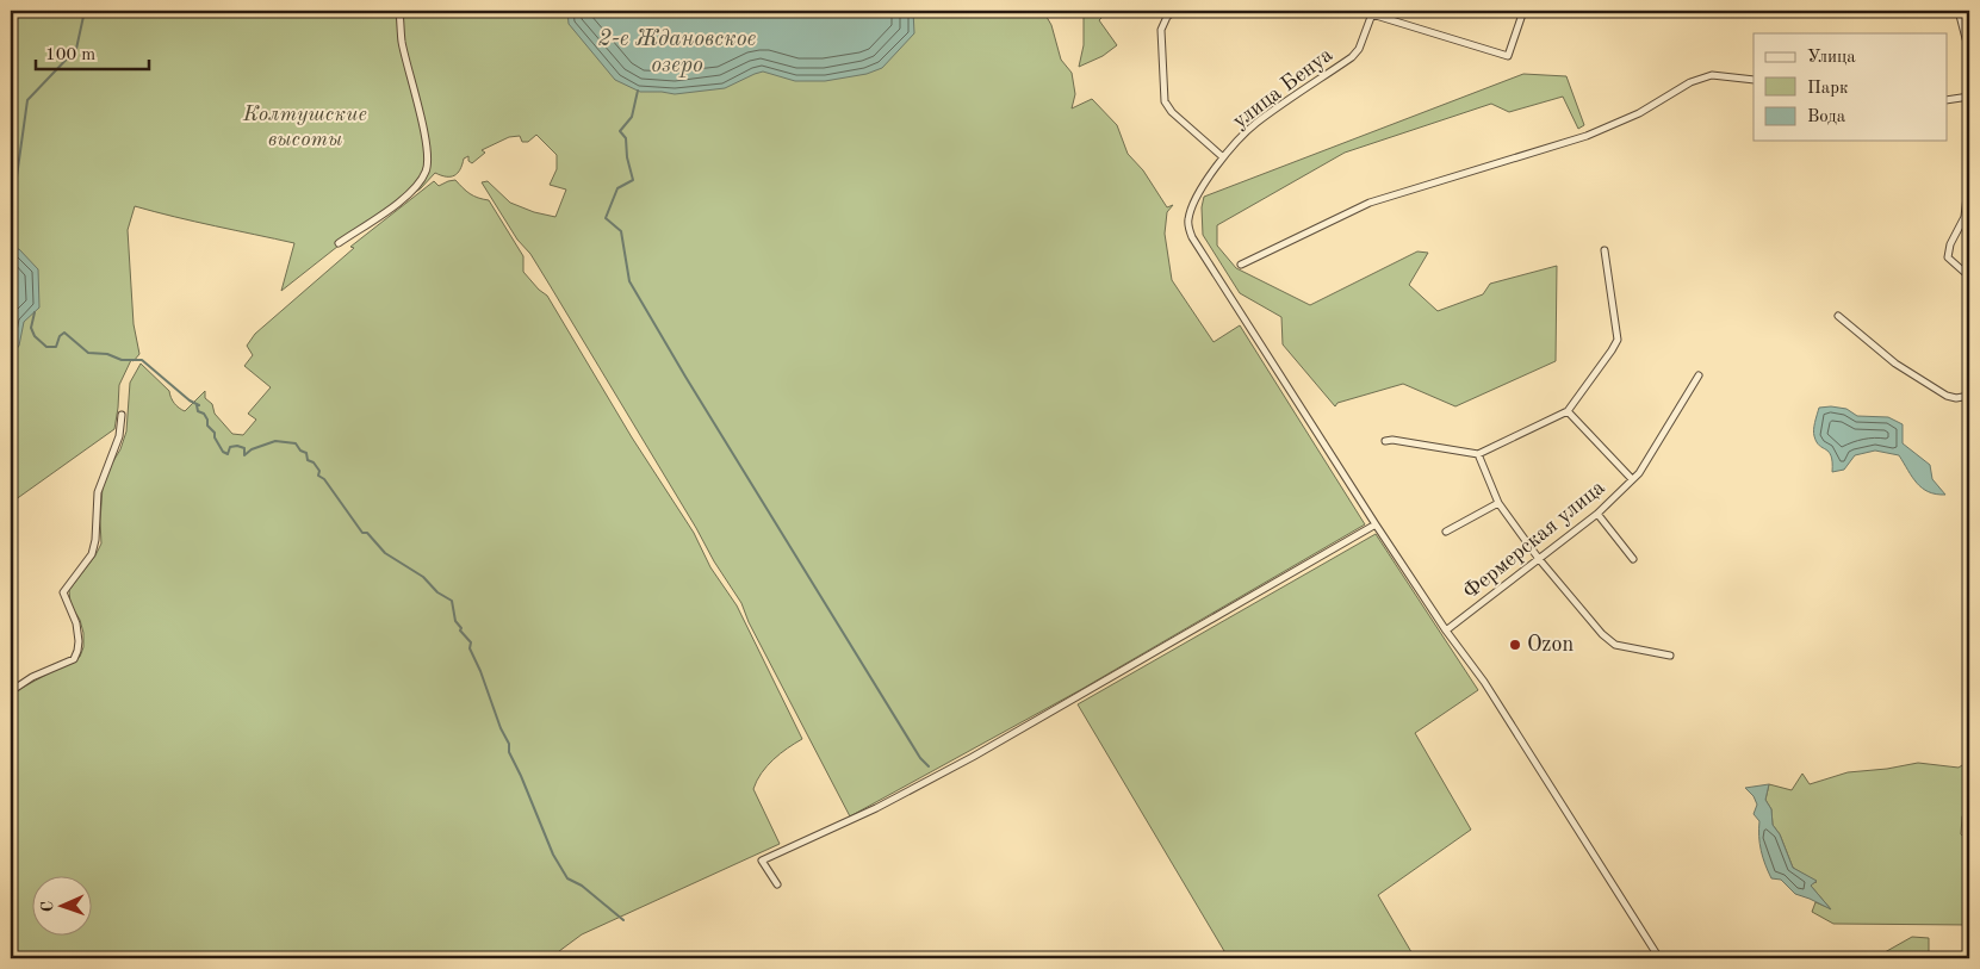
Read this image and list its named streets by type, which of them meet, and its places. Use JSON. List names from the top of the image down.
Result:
{
  "streets": {
    "street": ["улица Бенуа", "Фермерская улица"]
  },
  "crossings": [
    ["улица Бенуа", "Фермерская улица"]
  ],
  "water": ["2-е Ждановское озеро"],
  "parks": ["Колтушские высоты"],
  "places": ["Ozon"],
  "legend": ["Улица", "Парк", "Вода"],
  "scale_bar": "100 m",
  "north": "left"
}
